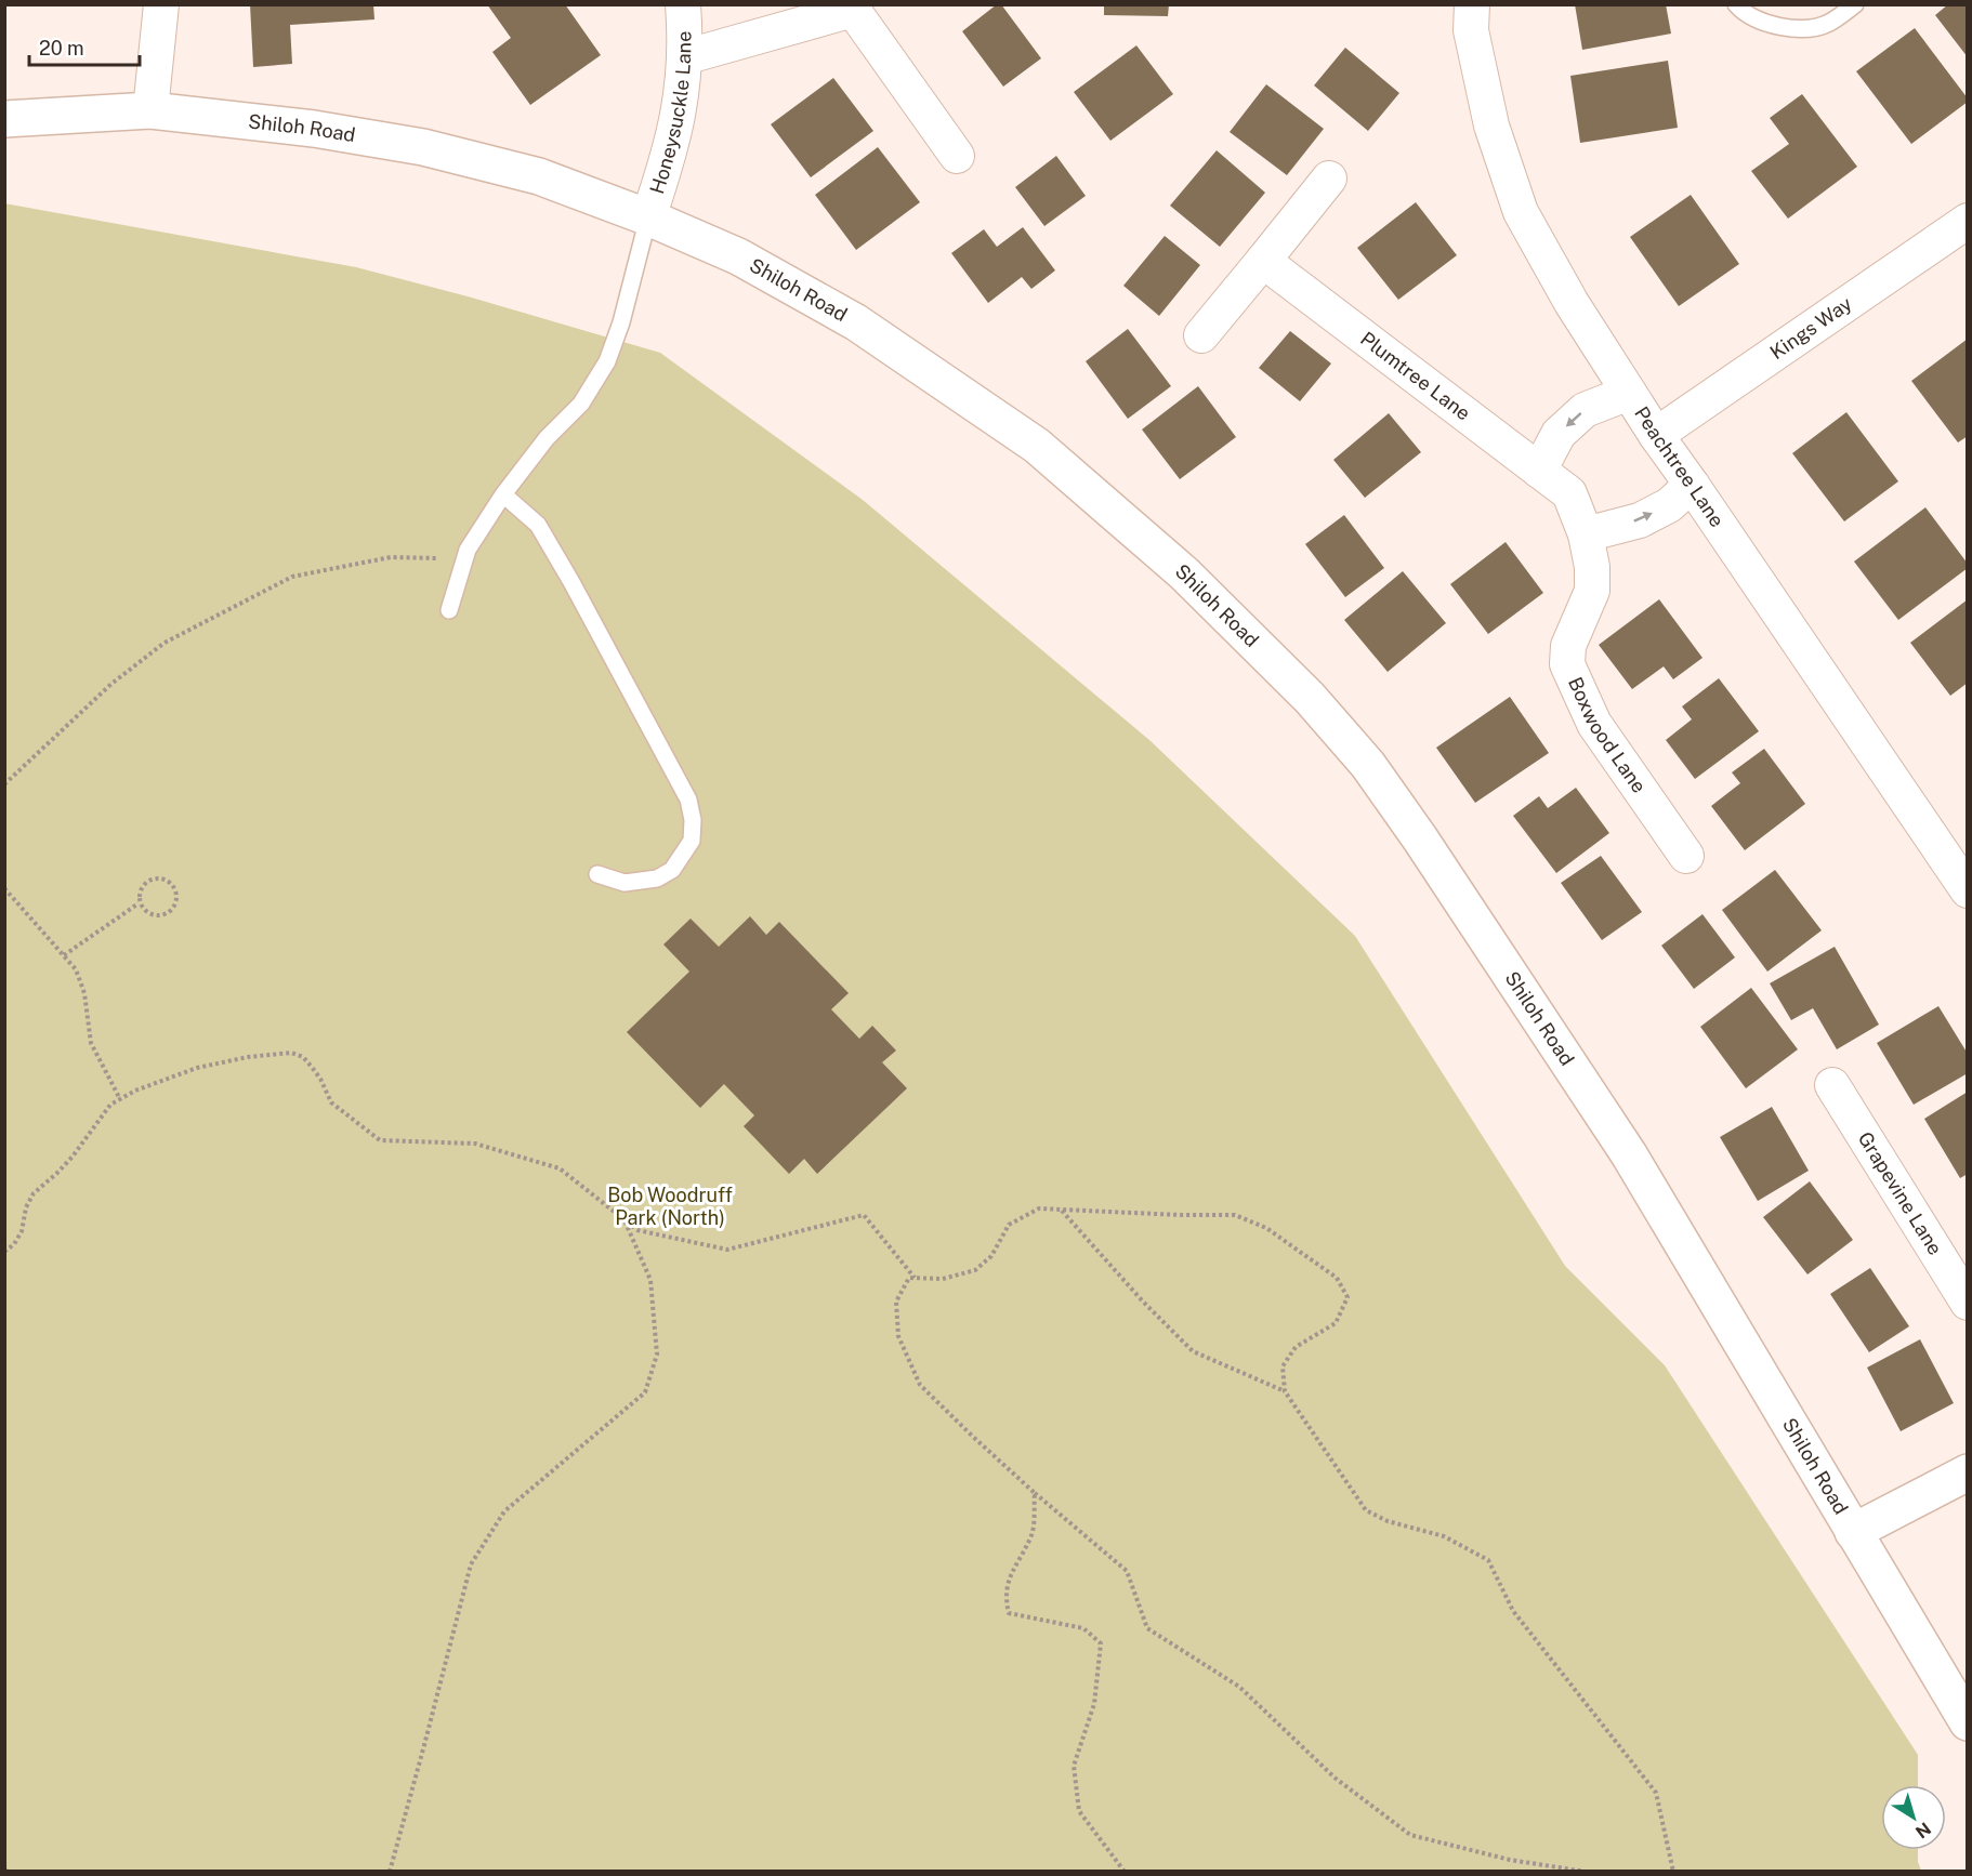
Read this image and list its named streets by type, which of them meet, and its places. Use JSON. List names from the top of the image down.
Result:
{
  "streets": {
    "main road": ["Shiloh Road"],
    "street": [
      "Honeysuckle Lane",
      "Kings Way",
      "Plumtree Lane",
      "Peachtree Lane",
      "Boxwood Lane",
      "Grapevine Lane"
    ]
  },
  "crossings": [
    ["Honeysuckle Lane", "Shiloh Road"],
    ["Kings Way", "Peachtree Lane"],
    ["Plumtree Lane", "Boxwood Lane"]
  ],
  "parks": ["Bob Woodruff Park (North)"],
  "scale_bar": "20 m",
  "north": "bottom right"
}
